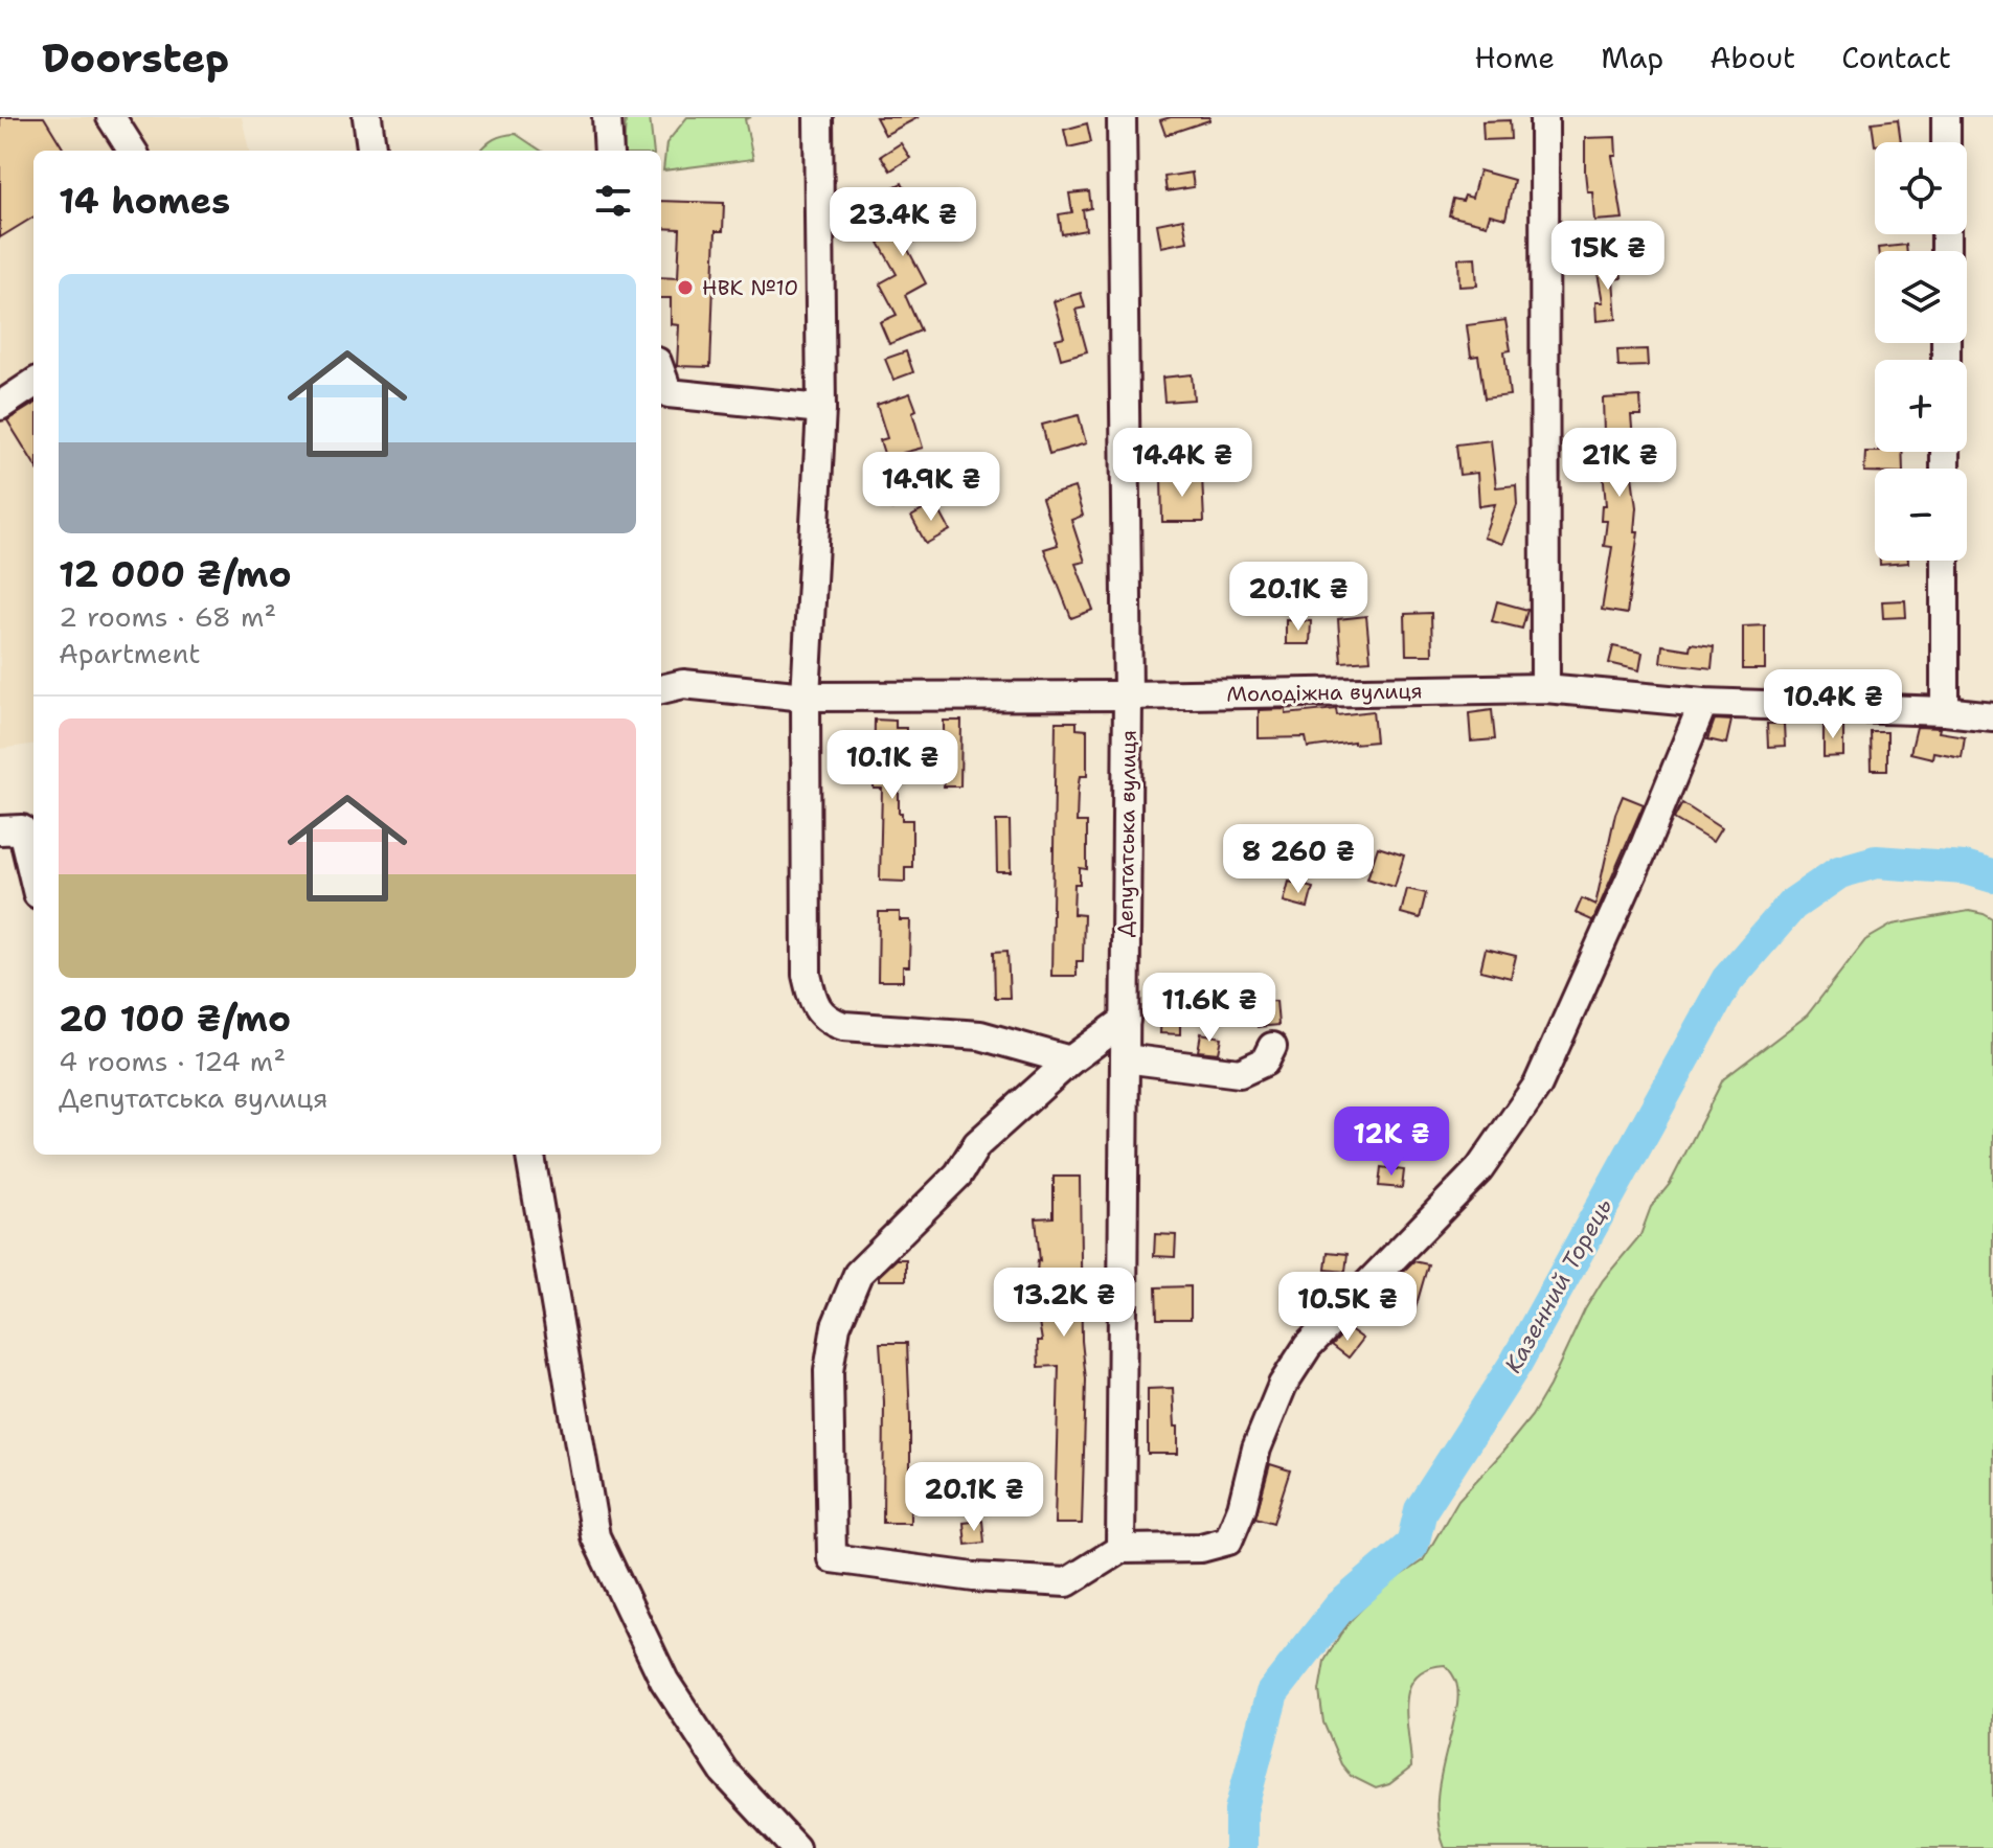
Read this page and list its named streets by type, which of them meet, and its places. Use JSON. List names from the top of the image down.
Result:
{
  "streets": {
    "street": ["Молодіжна вулиця", "Депутатська вулиця"]
  },
  "crossings": [
    ["Молодіжна вулиця", "Депутатська вулиця"]
  ],
  "water": ["Казенний Торець"],
  "places": ["НВК №10"],
  "page": {
    "header": "Doorstep",
    "nav": [
      "Home",
      "Map",
      "About",
      "Contact"
    ],
    "map_buttons": ["+", "−"],
    "heading": "14 homes",
    "price": [
      "23.4K ₴",
      "15K ₴",
      "14.4K ₴",
      "21K ₴",
      "14.9K ₴",
      "20.1K ₴",
      "10.4K ₴",
      "10.1K ₴",
      "8 260 ₴",
      "11.6K ₴",
      "12K ₴",
      "13.2K ₴",
      "10.5K ₴",
      "20.1K ₴"
    ],
    "list": [
      {
        "name": "12 000 ₴/mo",
        "note": "2 rooms · 68 m² · Apartment"
      },
      {
        "name": "20 100 ₴/mo",
        "note": "4 rooms · 124 m² · Депутатська вулиця"
      }
    ]
  }
}
